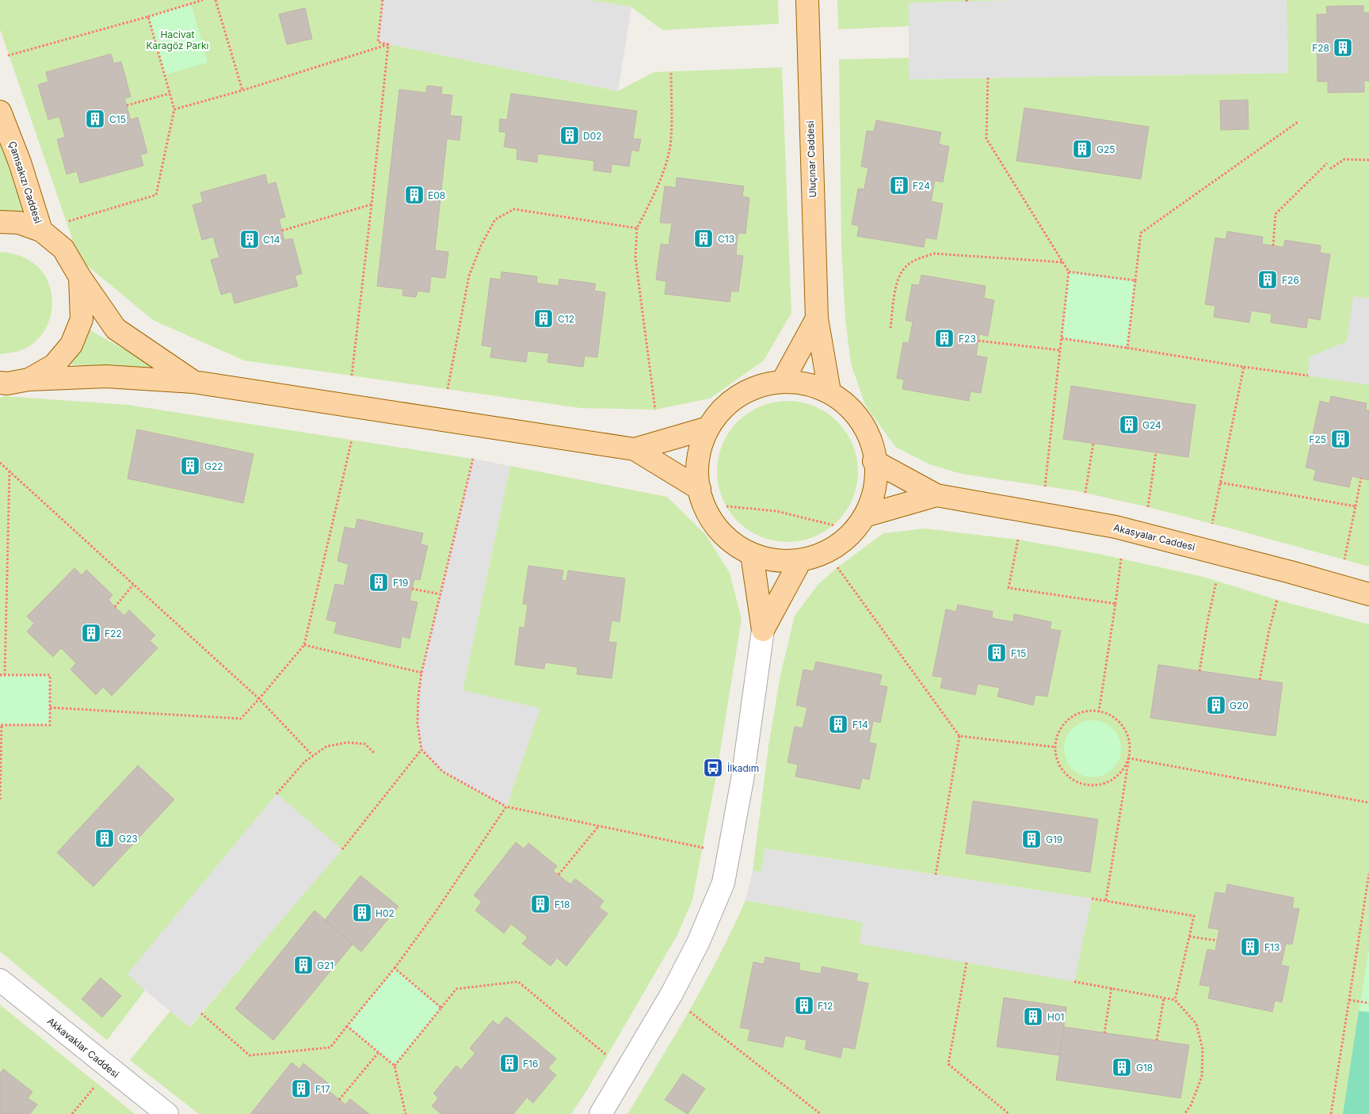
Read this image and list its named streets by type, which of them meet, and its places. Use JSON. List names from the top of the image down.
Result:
{
  "streets": {
    "main road": ["Uluçınar Caddesi", "Çamsakızı Caddesi", "Akasyalar Caddesi"],
    "street": ["Akkavaklar Caddesi"]
  },
  "parks": ["Hacivat Karagöz Parkı"],
  "places": {
    "building": [
      "F28",
      "C15",
      "D02",
      "G25",
      "F24",
      "E08",
      "C13",
      "C14",
      "F26",
      "C12",
      "F23",
      "G24",
      "F25",
      "G22",
      "F19",
      "F22",
      "F15",
      "G20",
      "F14",
      "G23",
      "G19",
      "F18",
      "H02",
      "F13",
      "G21",
      "F12",
      "H01",
      "F16",
      "G18",
      "F17"
    ],
    "bus stop": ["İlkadım"]
  }
}
